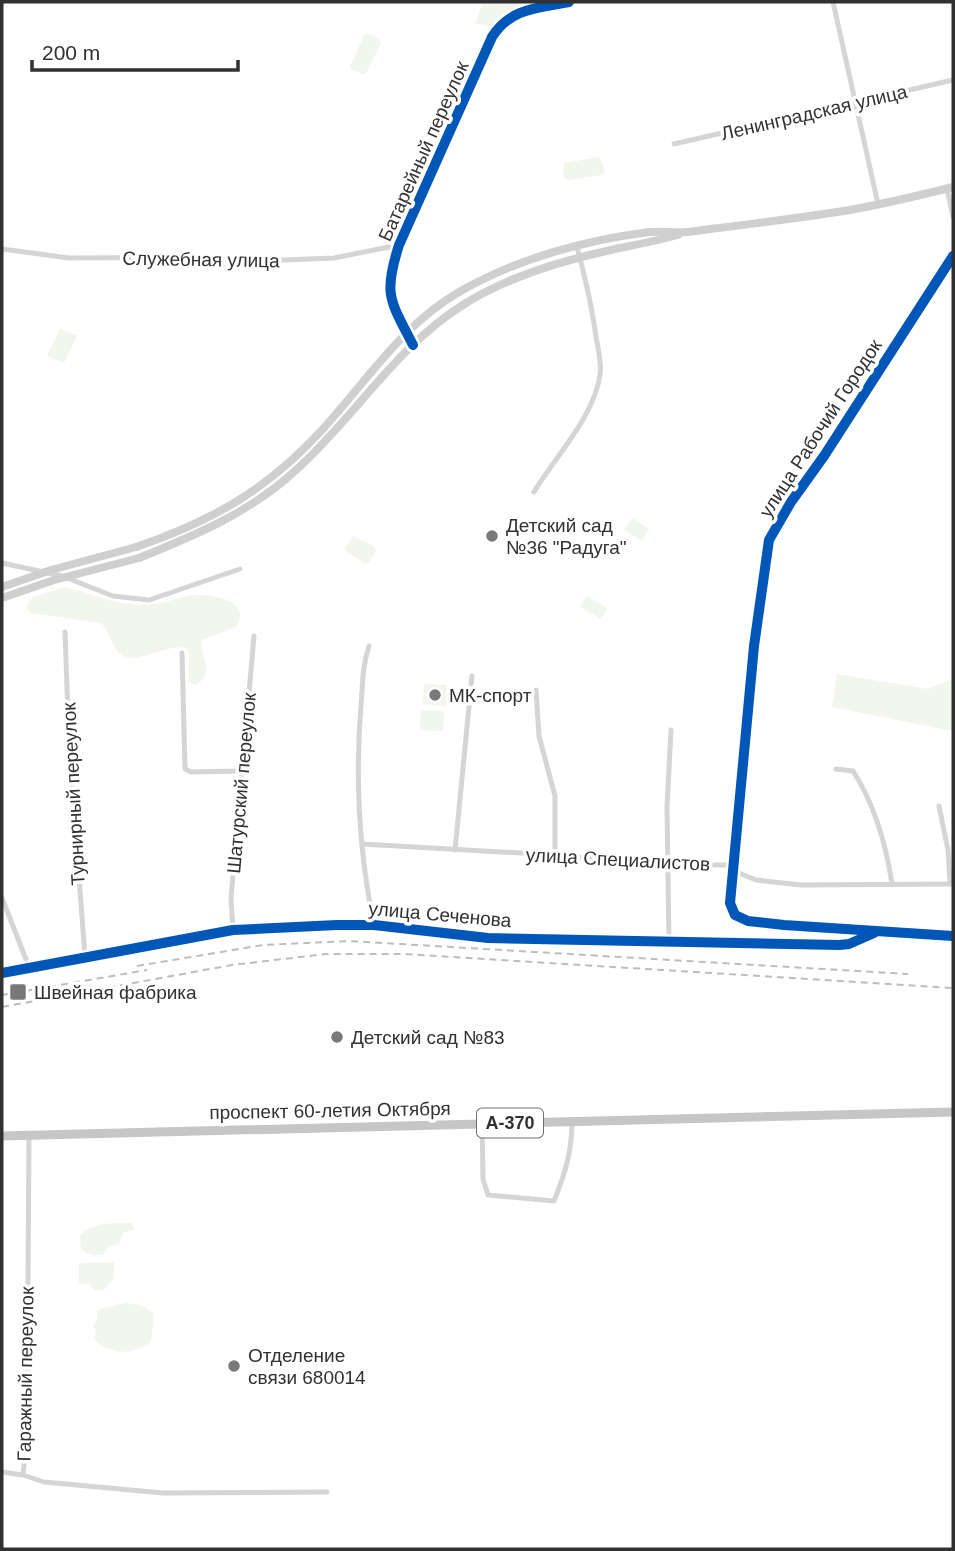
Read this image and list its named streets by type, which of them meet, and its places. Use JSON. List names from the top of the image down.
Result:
{
  "streets": {
    "highway": ["проспект 60-летия Октября", "А-370"],
    "street": [
      "Ленинградская улица",
      "Батарейный переулок",
      "Служебная улица",
      "улица Рабочий Городок",
      "Шатурский переулок",
      "Турнирный переулок",
      "улица Специалистов",
      "улица Сеченова",
      "Гаражный переулок"
    ]
  },
  "crossings": [
    ["Батарейный переулок", "Служебная улица"],
    ["улица Рабочий Городок", "улица Специалистов"],
    ["улица Рабочий Городок", "улица Сеченова"],
    ["Шатурский переулок", "улица Сеченова"],
    ["Турнирный переулок", "улица Сеченова"],
    ["проспект 60-летия Октября", "Гаражный переулок"]
  ],
  "places": {
    "other": [
      "Детский сад №36 \"Радуга\"",
      "МК-спорт",
      "Детский сад №83",
      "Отделение связи 680014"
    ],
    "transit": ["Швейная фабрика"]
  },
  "scale_bar": "200 m"
}
